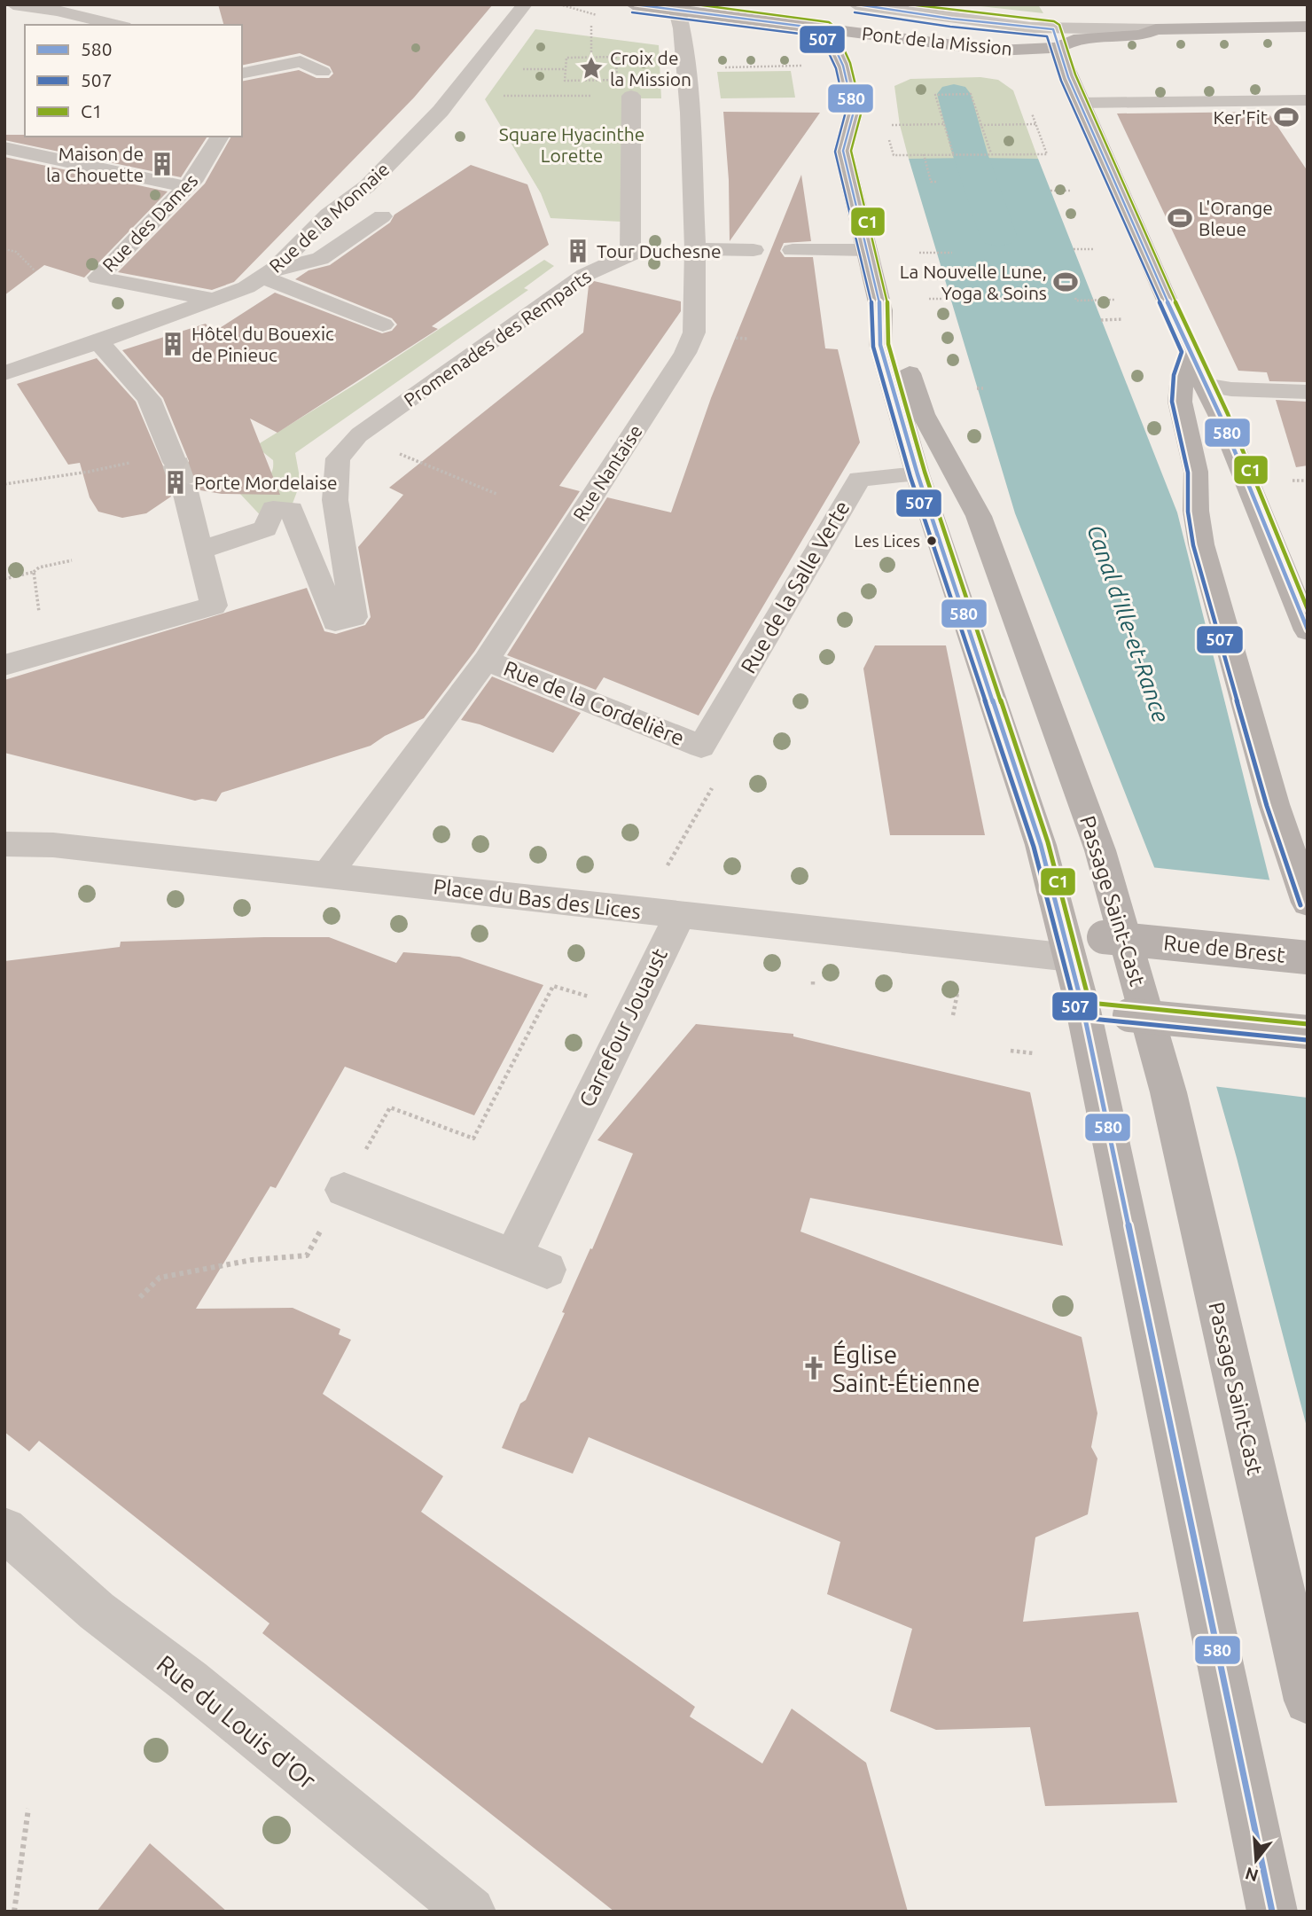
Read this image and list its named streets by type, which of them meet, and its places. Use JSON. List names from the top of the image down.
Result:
{
  "streets": {
    "main road": ["Pont de la Mission", "Passage Saint-Cast", "Rue de Brest"],
    "street": [
      "Rue de la Monnaie",
      "Rue des Dames",
      "Promenades des Remparts",
      "Rue Nantaise",
      "Rue de la Salle Verte",
      "Rue de la Cordelière",
      "Place du Bas des Lices",
      "Carrefour Jouaust",
      "Rue du Louis d'Or"
    ]
  },
  "crossings": [
    ["Pont de la Mission", "Rue Nantaise"],
    ["Rue de la Monnaie", "Rue des Dames"],
    ["Rue Nantaise", "Rue de la Cordelière"],
    ["Rue Nantaise", "Place du Bas des Lices"],
    ["Rue de la Salle Verte", "Rue de la Cordelière"],
    ["Place du Bas des Lices", "Rue de Brest"],
    ["Place du Bas des Lices", "Carrefour Jouaust"]
  ],
  "water": ["Canal d'Ille-et-Rance"],
  "parks": ["Square Hyacinthe Lorette"],
  "places": {
    "place": ["Croix de la Mission"],
    "sports": ["Ker'Fit", "L'Orange Bleue", "La Nouvelle Lune, Yoga & Soins"],
    "building": [
      "Maison de la Chouette",
      "Tour Duchesne",
      "Hôtel du Bouexic de Pinieuc",
      "Porte Mordelaise"
    ],
    "other": ["Les Lices"],
    "church": ["Église Saint-Étienne"]
  },
  "lines": ["transit line 580", "transit line C1", "transit line 507"],
  "legend": ["580", "507", "C1"],
  "north": "bottom"
}
